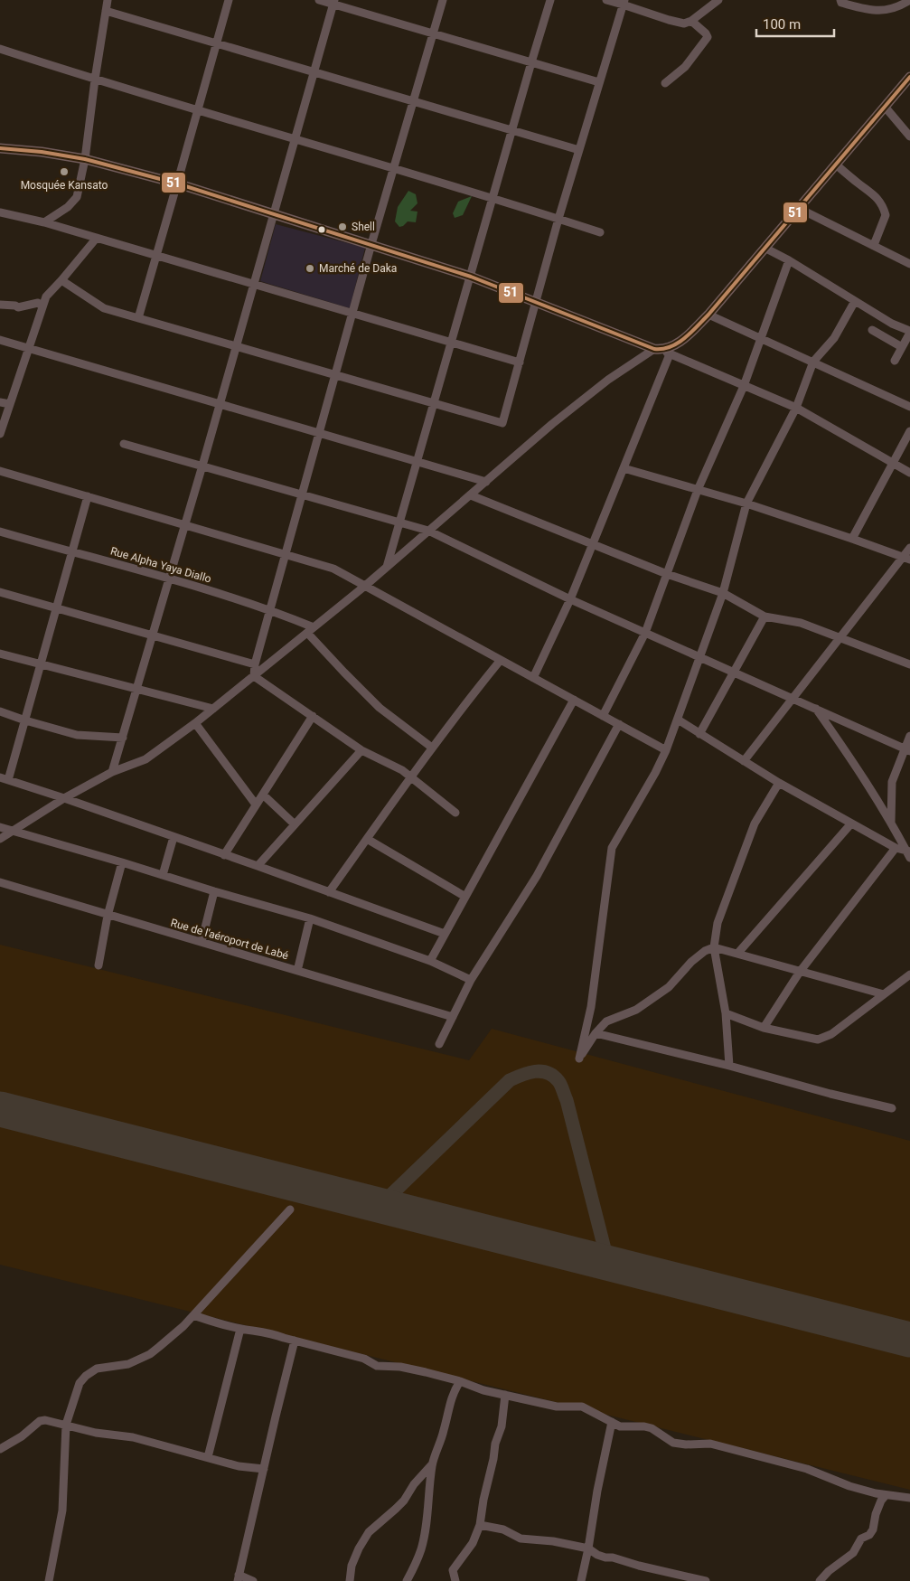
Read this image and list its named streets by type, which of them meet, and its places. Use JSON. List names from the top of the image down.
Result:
{
  "streets": {
    "street": ["Rue Alpha Yaya Diallo", "Rue de l'aéroport de Labé"]
  },
  "places": ["Mosquée Kansato", "Shell", "Marché de Daka"],
  "lines": ["transit line 51"],
  "scale_bar": "100 m"
}
